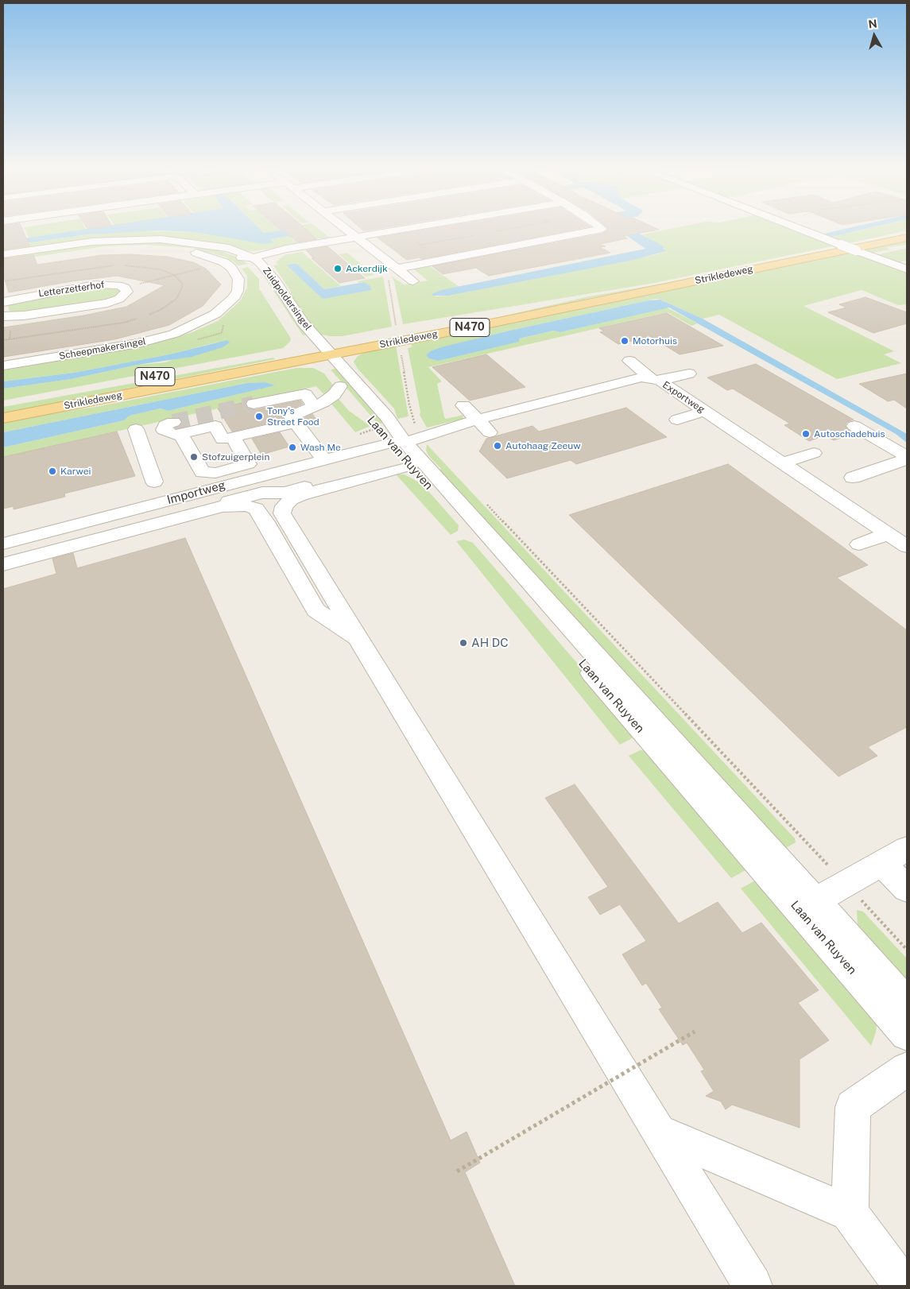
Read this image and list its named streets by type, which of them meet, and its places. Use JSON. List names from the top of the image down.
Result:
{
  "streets": {
    "main road": ["Strikledeweg", "N470"],
    "street": [
      "Letterzetterhof",
      "Zuidpoldersingel",
      "Scheepmakersingel",
      "Exportweg",
      "Laan van Ruyven",
      "Importweg"
    ]
  },
  "crossings": [
    ["Strikledeweg", "Zuidpoldersingel"],
    ["Strikledeweg", "Laan van Ruyven"],
    ["Zuidpoldersingel", "Scheepmakersingel"],
    ["Zuidpoldersingel", "Laan van Ruyven"],
    ["Exportweg", "Laan van Ruyven"],
    ["Exportweg", "Importweg"],
    ["Laan van Ruyven", "Importweg"]
  ],
  "places": [
    "Ackerdijk",
    "Motorhuis",
    "Tony's Street Food",
    "Autoschadehuis",
    "Autohaag Zeeuw",
    "Wash Me",
    "Stofzuigerplein",
    "Karwei",
    "AH DC"
  ],
  "north": "top"
}
